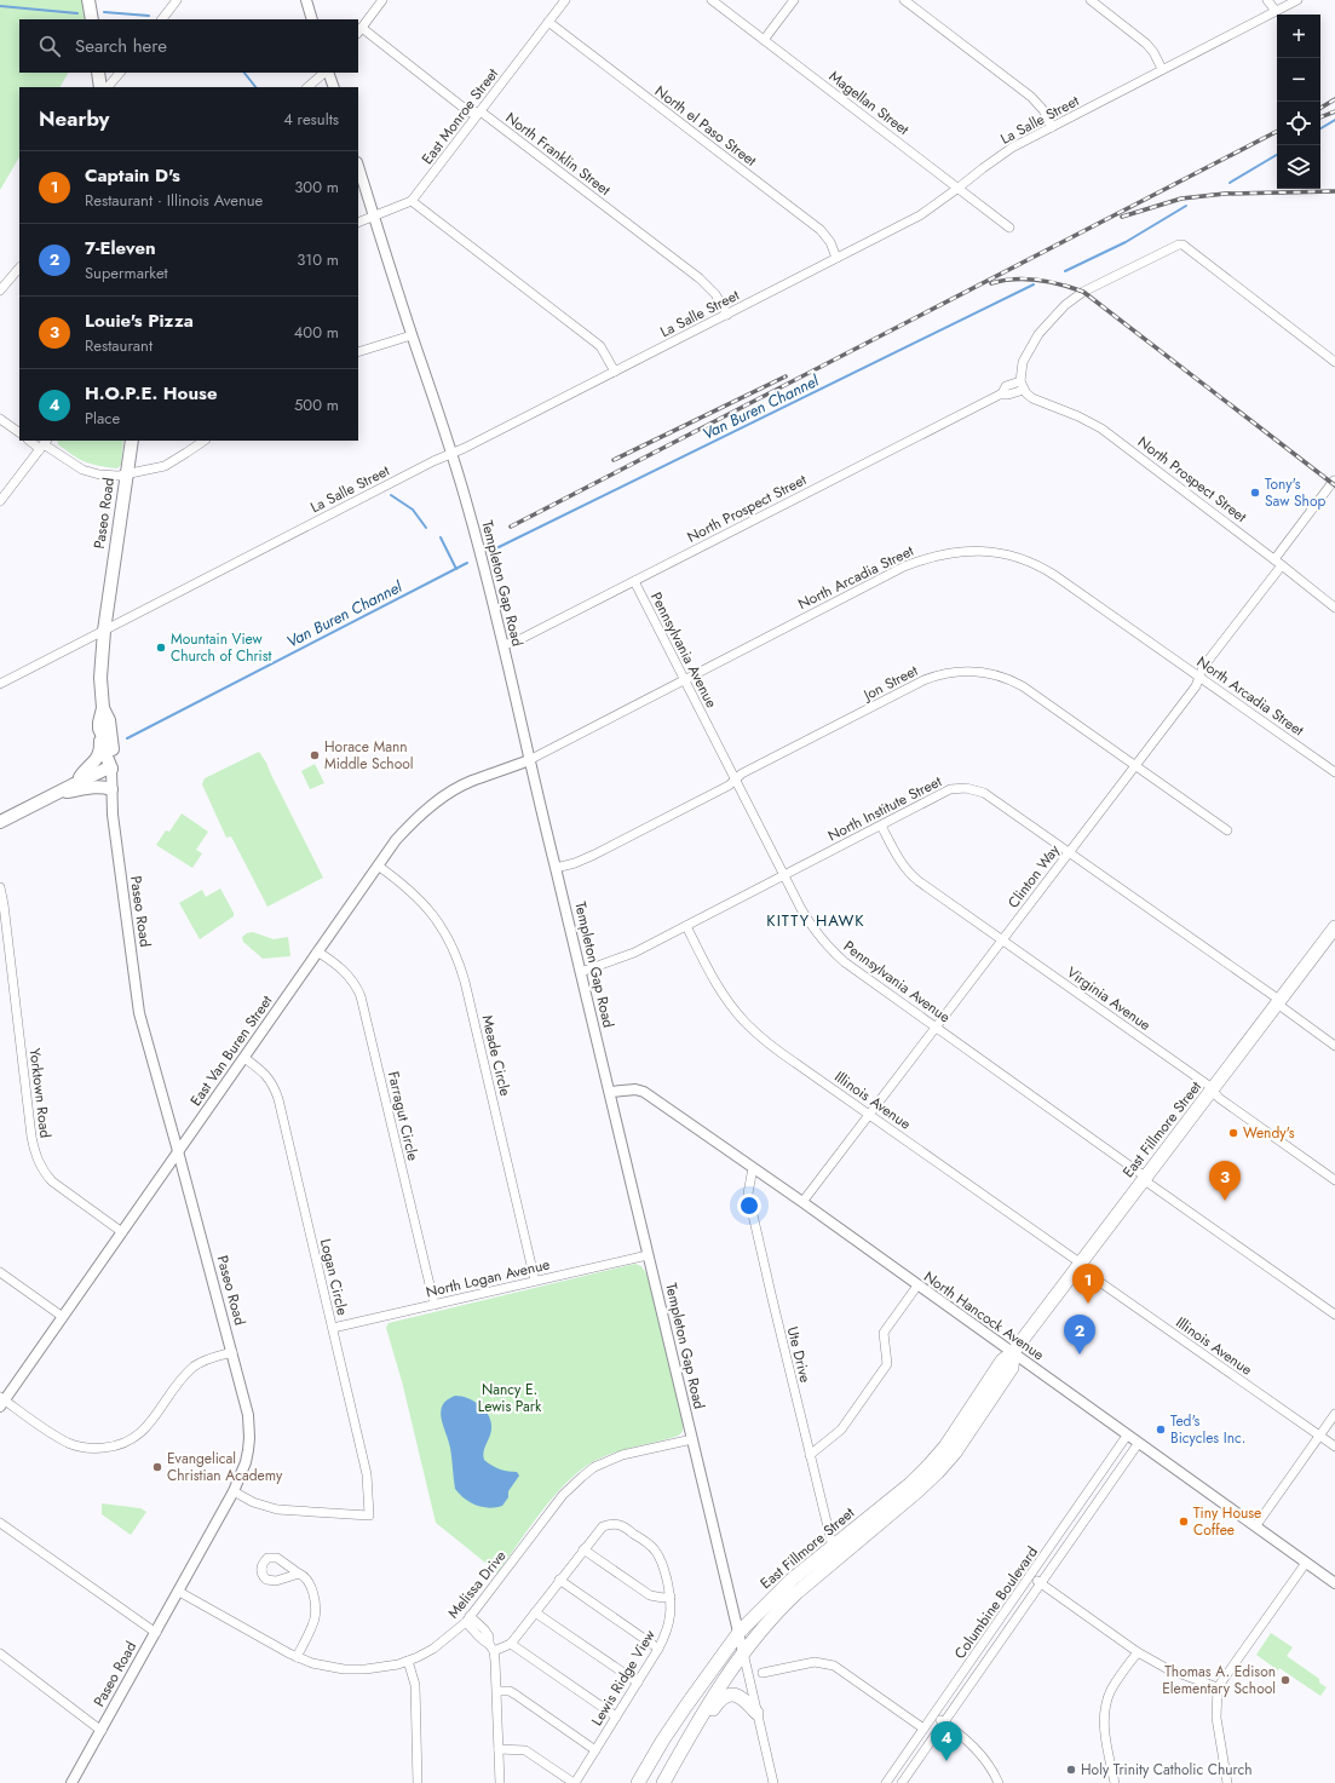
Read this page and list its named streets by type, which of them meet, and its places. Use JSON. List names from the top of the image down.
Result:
{
  "streets": {
    "main road": ["Paseo Road", "East Fillmore Street"],
    "street": [
      "Magellan Street",
      "East Monroe Street",
      "La Salle Street",
      "North el Paso Street",
      "North Franklin Street",
      "North Prospect Street",
      "North Arcadia Street",
      "Templeton Gap Road",
      "Pennsylvania Avenue",
      "Jon Street",
      "North Institute Street",
      "Clinton Way",
      "Virginia Avenue",
      "East Van Buren Street",
      "Meade Circle",
      "Yorktown Road",
      "Illinois Avenue",
      "Farragut Circle",
      "Logan Circle",
      "North Logan Avenue",
      "North Hancock Avenue",
      "Ute Drive",
      "Melissa Drive",
      "Columbine Boulevard",
      "Lewis Ridge View"
    ]
  },
  "crossings": [
    ["Magellan Street", "La Salle Street"],
    ["East Monroe Street", "North el Paso Street"],
    ["East Monroe Street", "North Franklin Street"],
    ["East Monroe Street", "Templeton Gap Road"],
    ["La Salle Street", "North el Paso Street"],
    ["La Salle Street", "North Franklin Street"],
    ["La Salle Street", "Paseo Road"],
    ["La Salle Street", "Templeton Gap Road"],
    ["North Prospect Street", "Templeton Gap Road"],
    ["North Prospect Street", "Pennsylvania Avenue"],
    ["North Prospect Street", "Clinton Way"],
    ["Paseo Road", "East Van Buren Street"],
    ["Paseo Road", "Logan Circle"],
    ["Paseo Road", "Melissa Drive"],
    ["North Arcadia Street", "Templeton Gap Road"],
    ["North Arcadia Street", "Pennsylvania Avenue"],
    ["North Arcadia Street", "Clinton Way"],
    ["North Arcadia Street", "East Van Buren Street"],
    ["Templeton Gap Road", "Jon Street"],
    ["Templeton Gap Road", "North Institute Street"],
    ["Templeton Gap Road", "East Van Buren Street"],
    ["Templeton Gap Road", "East Fillmore Street"],
    ["Templeton Gap Road", "North Logan Avenue"],
    ["Templeton Gap Road", "North Hancock Avenue"],
    ["Templeton Gap Road", "Melissa Drive"],
    ["Pennsylvania Avenue", "Jon Street"],
    ["Pennsylvania Avenue", "North Institute Street"],
    ["Pennsylvania Avenue", "Clinton Way"],
    ["Pennsylvania Avenue", "East Fillmore Street"],
    ["Jon Street", "Clinton Way"],
    ["North Institute Street", "Clinton Way"],
    ["North Institute Street", "Virginia Avenue"],
    ["North Institute Street", "Illinois Avenue"],
    ["North Institute Street", "East Fillmore Street"],
    ["Clinton Way", "Virginia Avenue"],
    ["Clinton Way", "Illinois Avenue"],
    ["Clinton Way", "North Hancock Avenue"],
    ["Virginia Avenue", "East Fillmore Street"],
    ["East Van Buren Street", "Meade Circle"],
    ["East Van Buren Street", "Yorktown Road"],
    ["East Van Buren Street", "Farragut Circle"],
    ["East Van Buren Street", "Logan Circle"],
    ["Meade Circle", "North Logan Avenue"],
    ["Illinois Avenue", "East Fillmore Street"],
    ["Farragut Circle", "North Logan Avenue"],
    ["East Fillmore Street", "North Hancock Avenue"],
    ["East Fillmore Street", "Ute Drive"],
    ["Logan Circle", "North Logan Avenue"],
    ["North Hancock Avenue", "Ute Drive"],
    ["North Hancock Avenue", "Columbine Boulevard"]
  ],
  "districts": ["KITTY HAWK"],
  "water": ["Van Buren Channel"],
  "parks": ["Nancy E. Lewis Park"],
  "places": [
    "Tony's Saw Shop",
    "Mountain View Church of Christ",
    "Horace Mann Middle School",
    "Wendy's",
    "Ted's Bicycles Inc.",
    "Evangelical Christian Academy",
    "Tiny House Coffee",
    "Thomas A. Edison Elementary School",
    "Holy Trinity Catholic Church"
  ],
  "page": {
    "map_buttons": ["+", "−"],
    "search": "Search here",
    "heading": ["Nearby", "4 results"],
    "list": [
      {
        "mark": "1",
        "name": "Captain D's",
        "note": "Restaurant · Illinois Avenue",
        "value": "300 m"
      },
      {
        "mark": "2",
        "name": "7-Eleven",
        "note": "Supermarket",
        "value": "310 m"
      },
      {
        "mark": "3",
        "name": "Louie's Pizza",
        "note": "Restaurant",
        "value": "400 m"
      },
      {
        "mark": "4",
        "name": "H.O.P.E. House",
        "note": "Place",
        "value": "500 m"
      }
    ],
    "pins": [
      "3",
      "1",
      "2",
      "4"
    ]
  }
}
